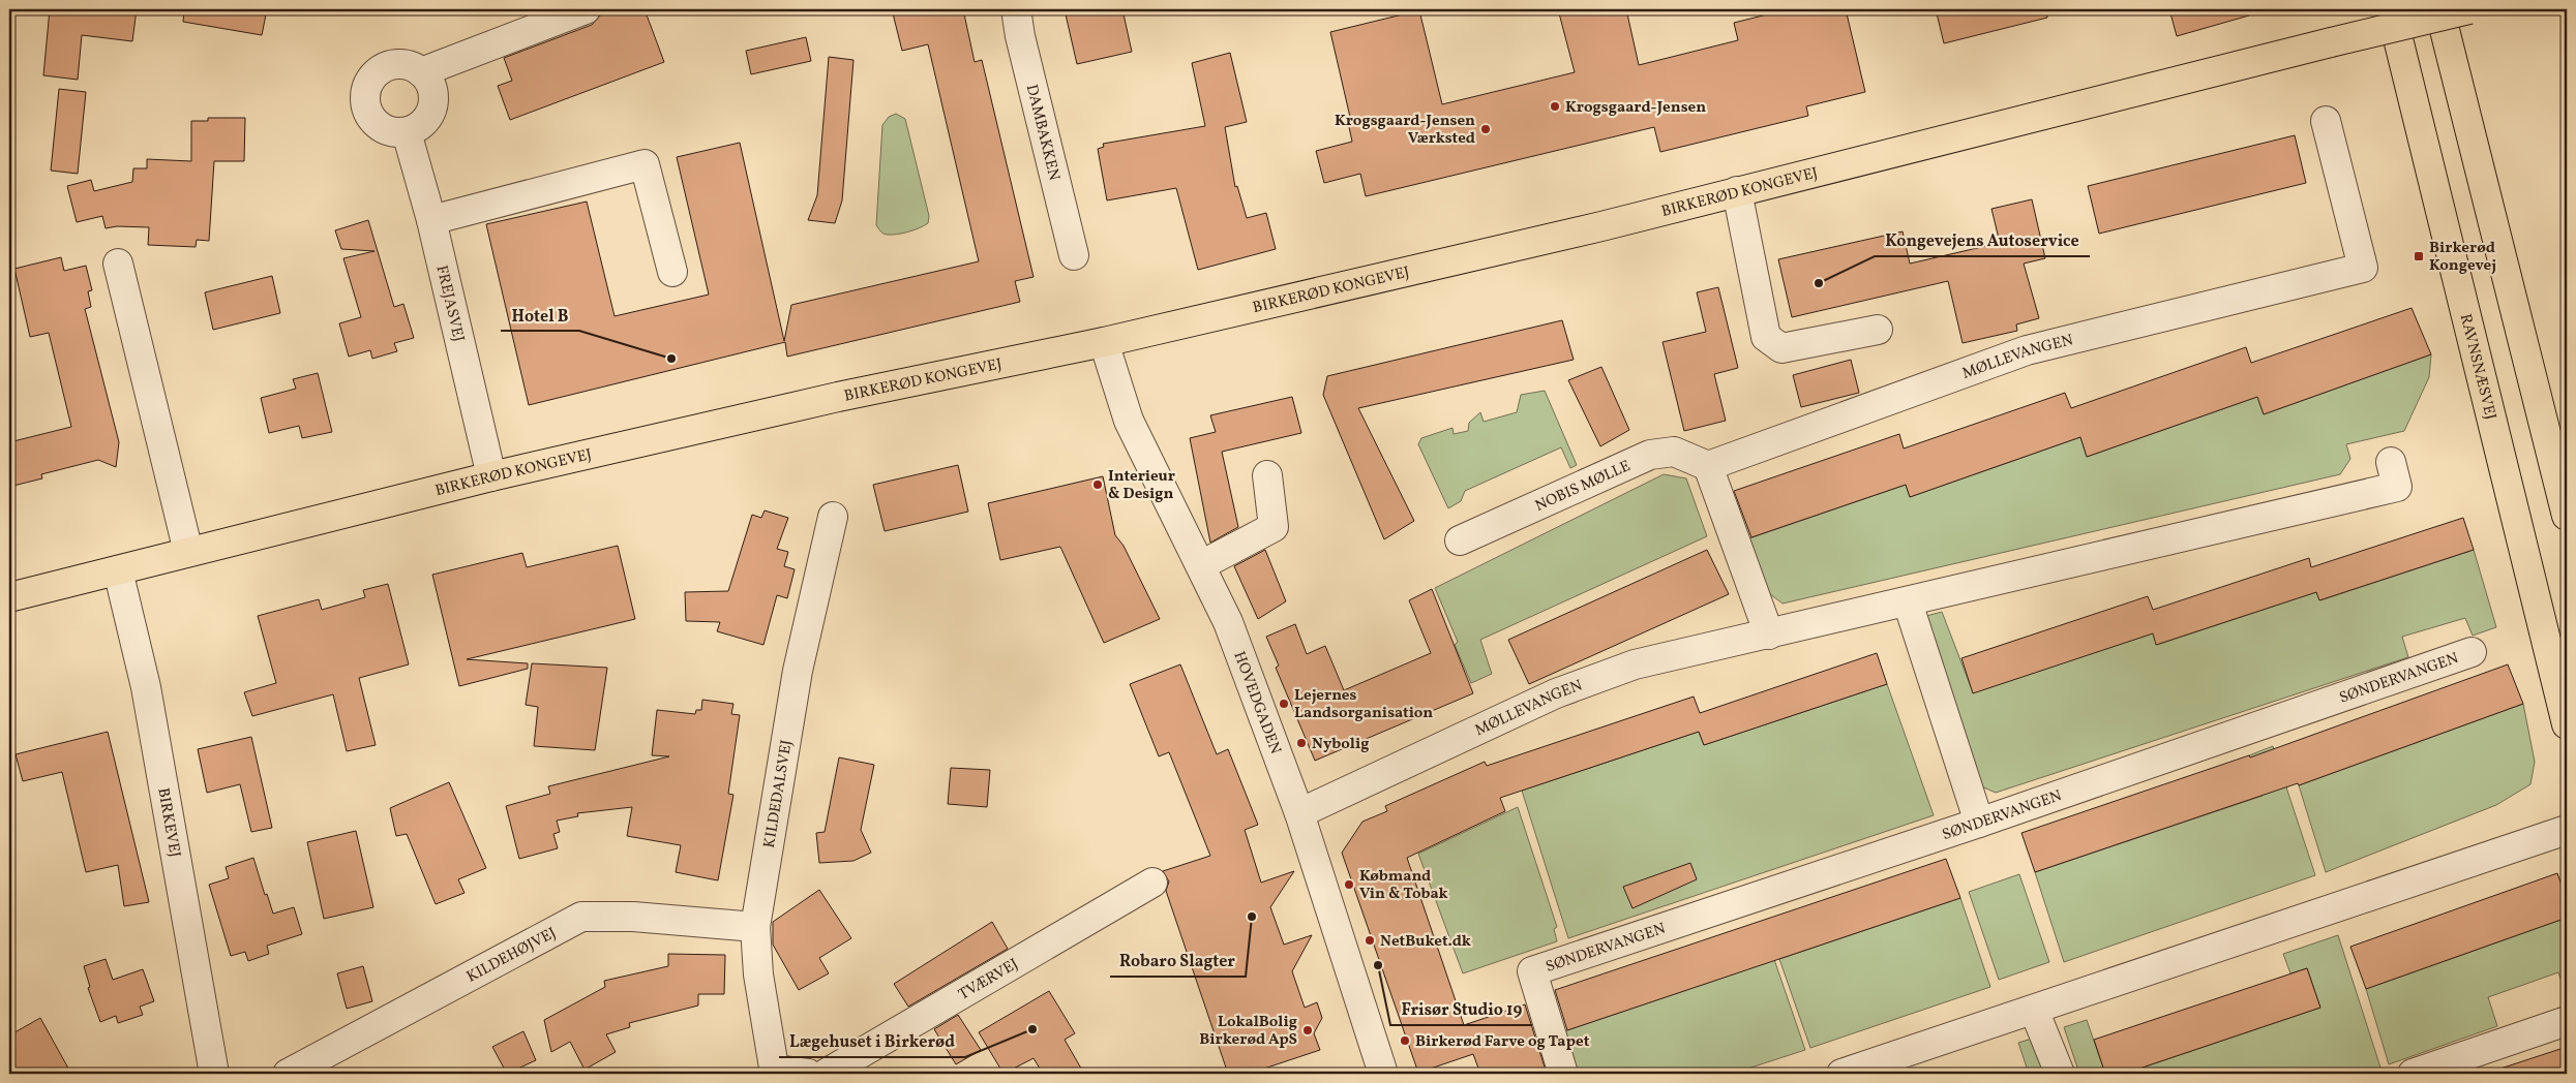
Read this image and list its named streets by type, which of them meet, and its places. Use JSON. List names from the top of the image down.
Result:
{
  "streets": {
    "main road": ["BIRKERØD KONGEVEJ", "RAVNSNÆSVEJ"],
    "street": [
      "DAMBAKKEN",
      "FREJASVEJ",
      "MØLLEVANGEN",
      "NOBIS MØLLE",
      "SØNDERVANGEN",
      "HOVEDGADEN",
      "KILDEDALSVEJ",
      "BIRKEVEJ",
      "KILDEHØJVEJ",
      "TVÆRVEJ"
    ]
  },
  "crossings": [
    ["BIRKERØD KONGEVEJ", "FREJASVEJ"],
    ["BIRKERØD KONGEVEJ", "HOVEDGADEN"],
    ["BIRKERØD KONGEVEJ", "BIRKEVEJ"],
    ["MØLLEVANGEN", "NOBIS MØLLE"],
    ["MØLLEVANGEN", "HOVEDGADEN"],
    ["KILDEDALSVEJ", "KILDEHØJVEJ"]
  ],
  "places": {
    "other": [
      "Krogsgaard-Jensen",
      "Krogsgaard-Jensen Værksted",
      "Kongevejens Autoservice",
      "Hotel B",
      "Interieur & Design",
      "Lejernes Landsorganisation",
      "Nybolig",
      "Købmand Vin & Tobak",
      "Robaro Slagter",
      "NetBuket.dk",
      "Frisør Studio 19",
      "Lægehuset i Birkerød",
      "LokalBolig Birkerød ApS",
      "Birkerød Farve og Tapet"
    ],
    "transit": ["Birkerød Kongevej"]
  }
}
